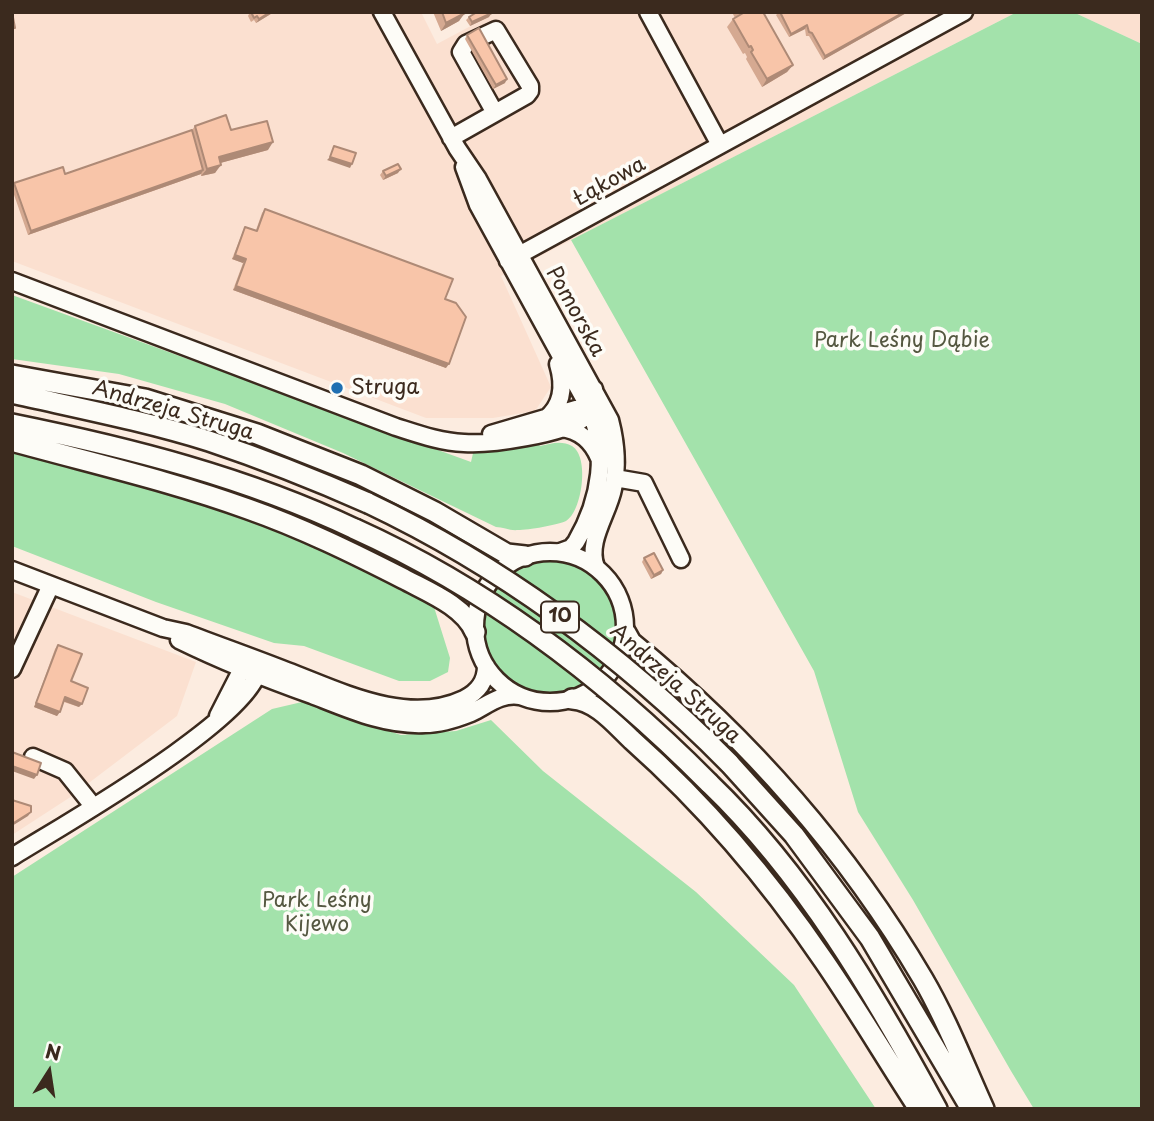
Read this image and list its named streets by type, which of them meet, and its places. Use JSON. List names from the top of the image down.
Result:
{
  "streets": {
    "main road": ["Andrzeja Struga", "10"],
    "street": ["Łąkowa", "Pomorska"]
  },
  "crossings": [
    ["Łąkowa", "Pomorska"]
  ],
  "parks": ["Park Leśny Dąbie", "Park Leśny Kijewo"],
  "places": ["Struga"],
  "north": "top"
}
